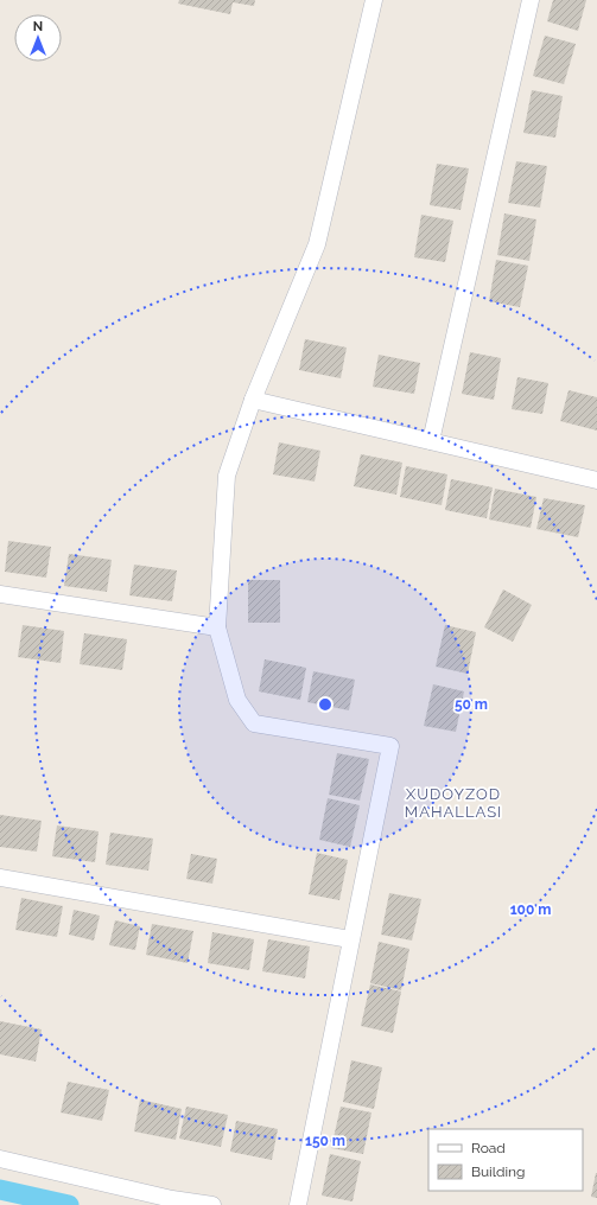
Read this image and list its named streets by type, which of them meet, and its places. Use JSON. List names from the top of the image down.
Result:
{
  "districts": ["XUDOYZOD MAHALLASI"],
  "legend": ["Road", "Building"],
  "north": "top",
  "rings": ["50 m", "100 m", "150 m"]
}
